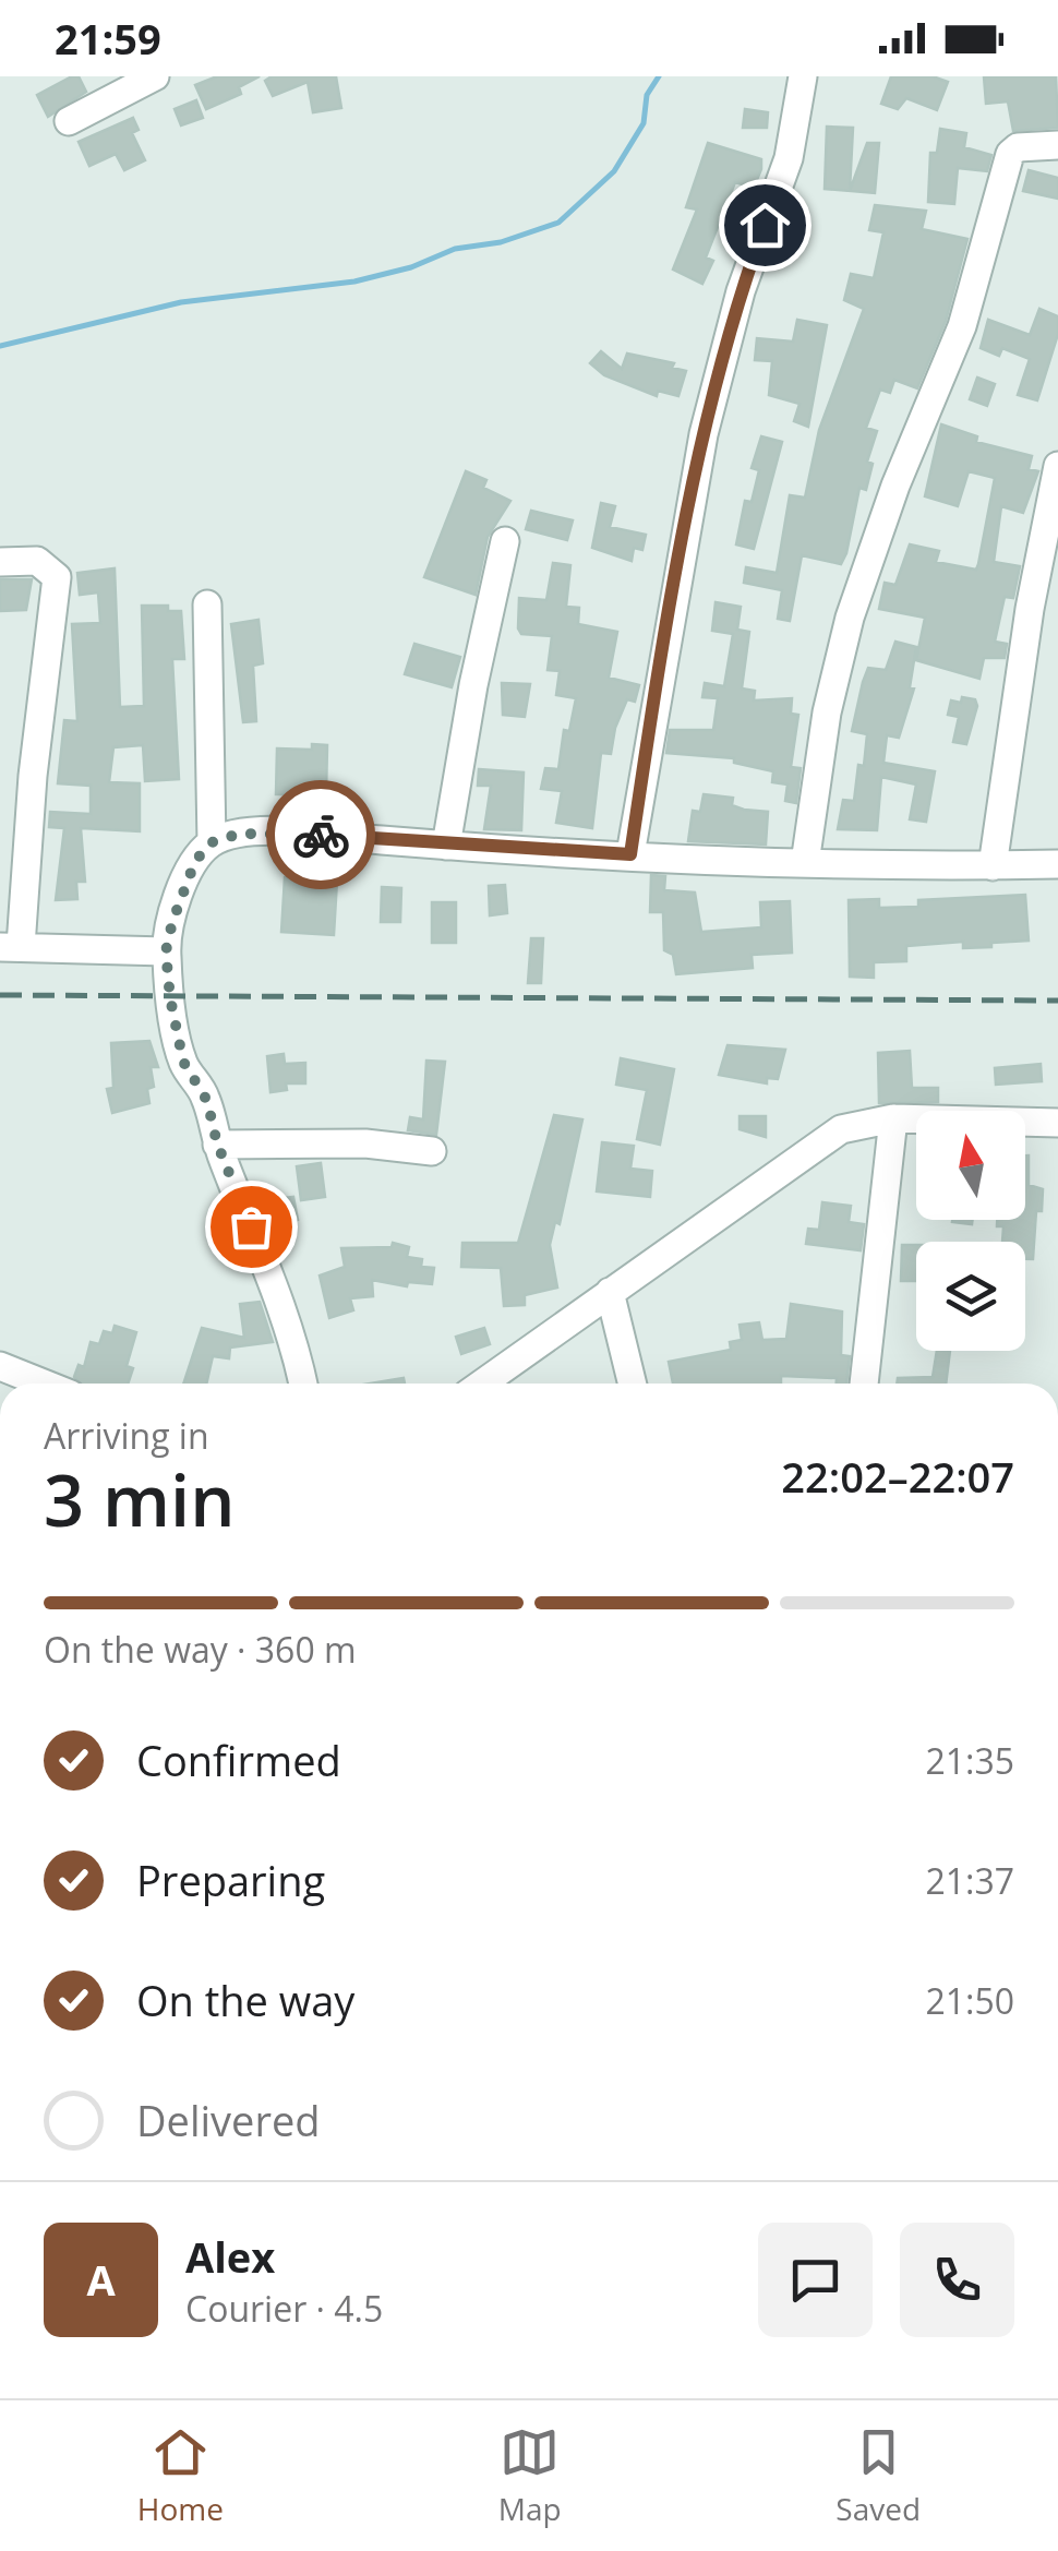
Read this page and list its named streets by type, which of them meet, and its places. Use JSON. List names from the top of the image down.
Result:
{
  "north": "top",
  "page": {
    "status": "21:59",
    "heading": ["3 min", "Arriving in", "22:02–22:07"],
    "panel": ["Alex", "Courier · 4.5"],
    "bar": "On the way · 360 m",
    "list": [
      ["Confirmed", "21:35"],
      ["Preparing", "21:37"],
      ["On the way", "21:50"],
      "Delivered"
    ],
    "round": "A",
    "tabs": ["Home", "Map", "Saved"]
  }
}
